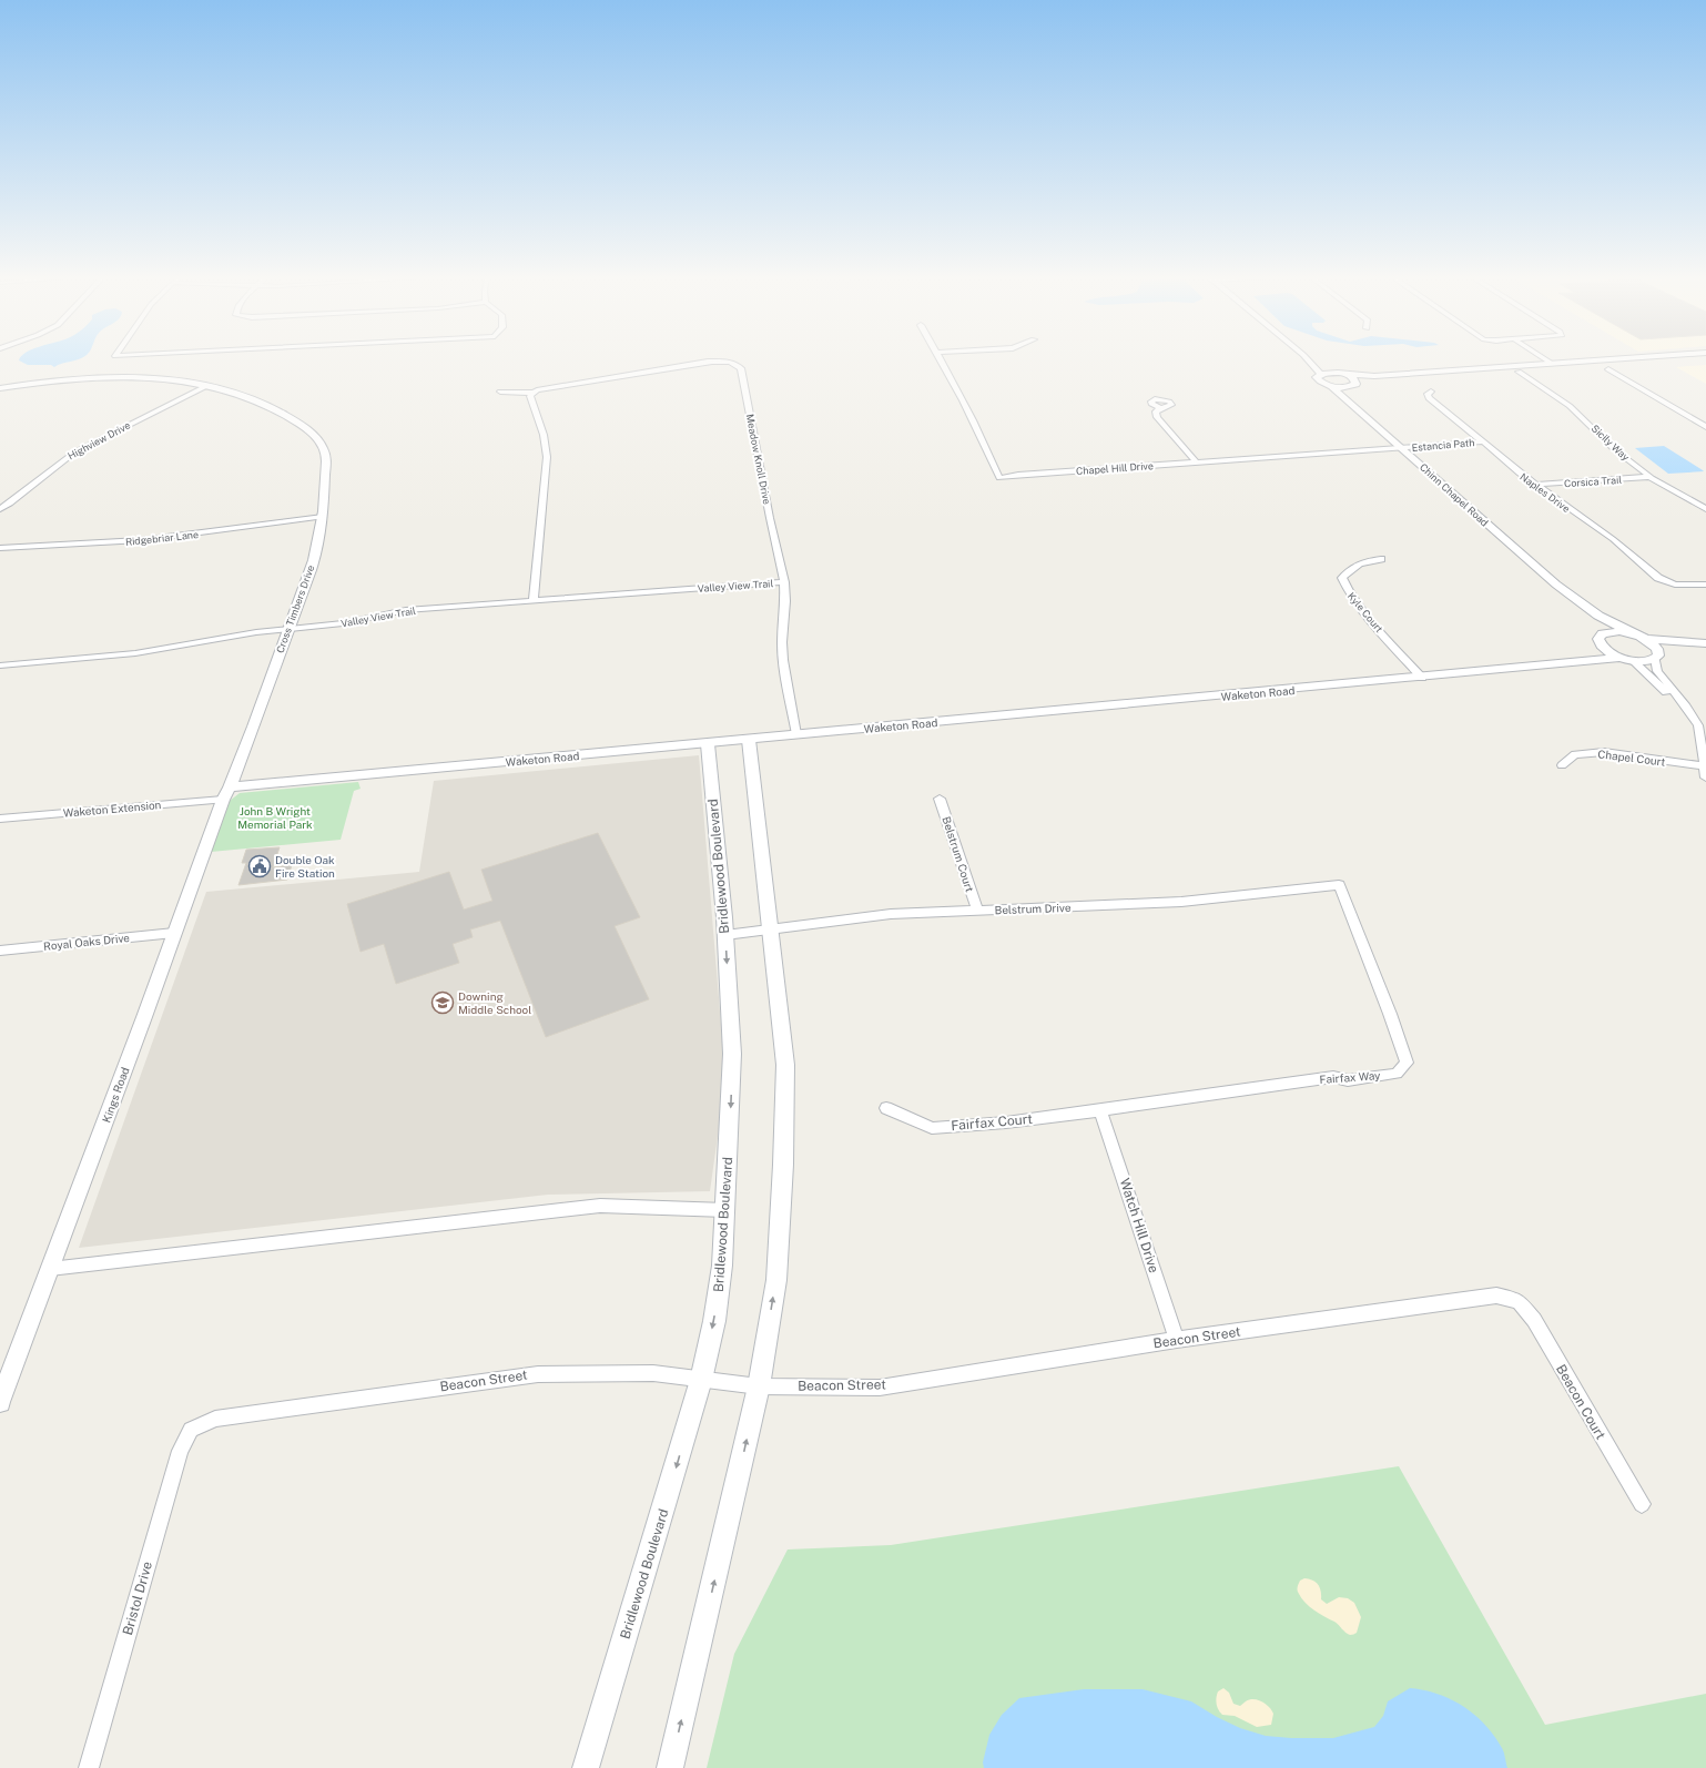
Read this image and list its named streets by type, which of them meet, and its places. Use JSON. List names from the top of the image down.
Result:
{
  "streets": {
    "main road": ["Bridlewood Boulevard"],
    "street": [
      "Highview Drive",
      "Sicily Way",
      "Estancia Path",
      "Meadow Knoll Drive",
      "Chapel Hill Drive",
      "Corsica Trail",
      "Naples Drive",
      "Chinn Chapel Road",
      "Ridgebriar Lane",
      "Valley View Trail",
      "Cross Timbers Drive",
      "Kyle Court",
      "Waketon Road",
      "Chapel Court",
      "Waketon Extension",
      "Belstrum Court",
      "Belstrum Drive",
      "Royal Oaks Drive",
      "Fairfax Way",
      "Kings Road",
      "Fairfax Court",
      "Watch Hill Drive",
      "Beacon Street",
      "Beacon Court",
      "Bristol Drive"
    ]
  },
  "crossings": [
    ["Highview Drive", "Cross Timbers Drive"],
    ["Sicily Way", "Corsica Trail"],
    ["Estancia Path", "Chapel Hill Drive"],
    ["Estancia Path", "Naples Drive"],
    ["Estancia Path", "Chinn Chapel Road"],
    ["Meadow Knoll Drive", "Valley View Trail"],
    ["Meadow Knoll Drive", "Waketon Road"],
    ["Chapel Hill Drive", "Chinn Chapel Road"],
    ["Corsica Trail", "Naples Drive"],
    ["Chinn Chapel Road", "Waketon Road"],
    ["Ridgebriar Lane", "Cross Timbers Drive"],
    ["Valley View Trail", "Cross Timbers Drive"],
    ["Cross Timbers Drive", "Waketon Road"],
    ["Cross Timbers Drive", "Waketon Extension"],
    ["Cross Timbers Drive", "Kings Road"],
    ["Kyle Court", "Waketon Road"],
    ["Waketon Road", "Waketon Extension"],
    ["Waketon Road", "Bridlewood Boulevard"],
    ["Waketon Road", "Kings Road"],
    ["Waketon Extension", "Kings Road"],
    ["Belstrum Court", "Belstrum Drive"],
    ["Bridlewood Boulevard", "Belstrum Drive"],
    ["Bridlewood Boulevard", "Beacon Street"],
    ["Belstrum Drive", "Fairfax Way"],
    ["Royal Oaks Drive", "Kings Road"],
    ["Fairfax Way", "Fairfax Court"],
    ["Fairfax Way", "Watch Hill Drive"],
    ["Fairfax Court", "Watch Hill Drive"],
    ["Watch Hill Drive", "Beacon Street"],
    ["Beacon Street", "Beacon Court"],
    ["Beacon Street", "Bristol Drive"]
  ],
  "parks": ["John B Wright Memorial Park"],
  "places": {
    "public building": ["Double Oak Fire Station"],
    "school or university": ["Downing Middle School"]
  }
}
